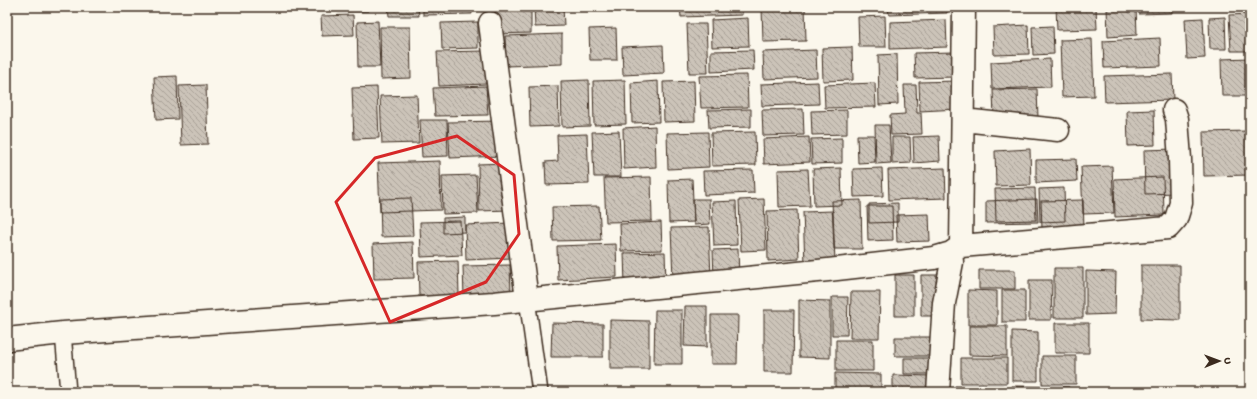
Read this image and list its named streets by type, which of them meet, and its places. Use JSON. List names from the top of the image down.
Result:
{
  "north": "right"
}
